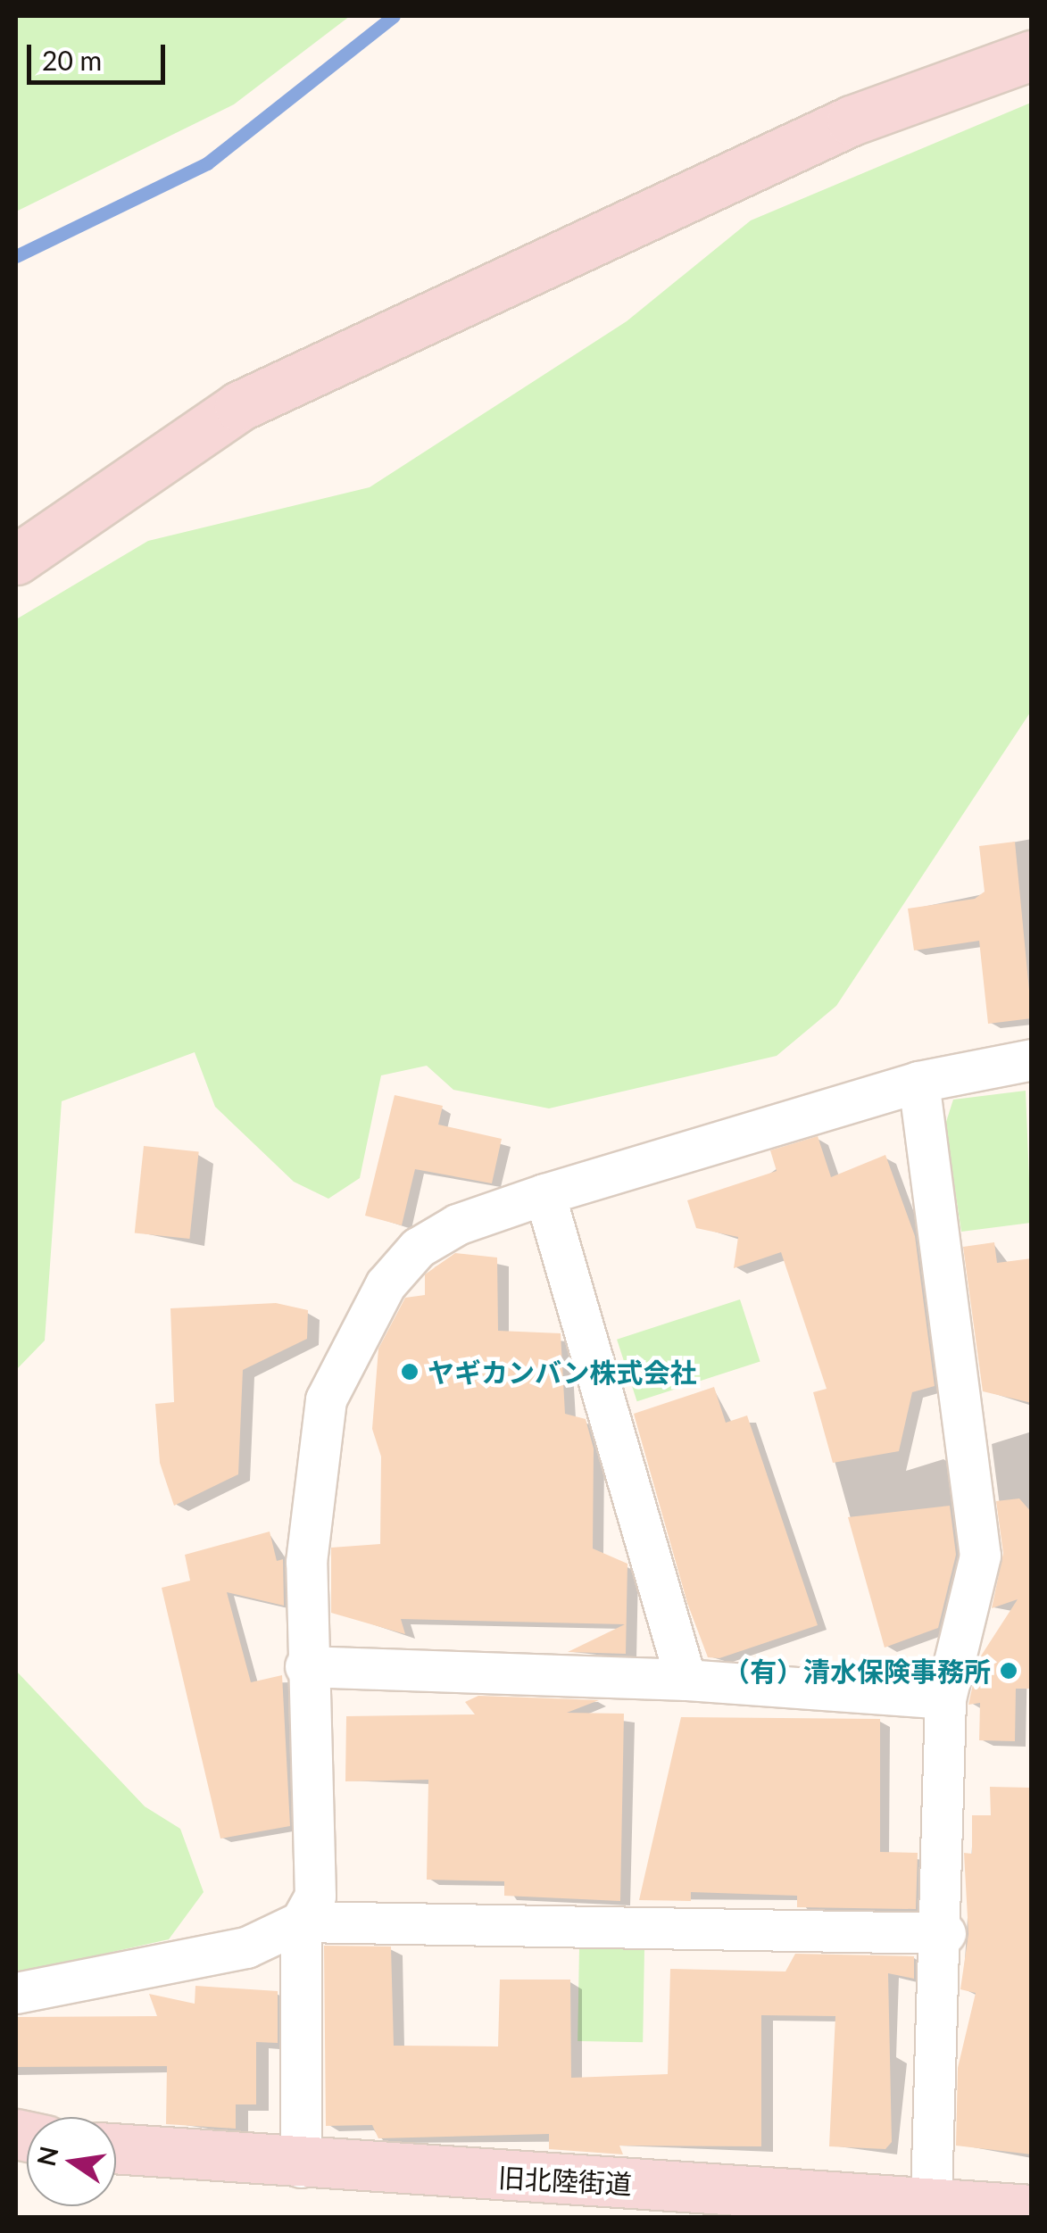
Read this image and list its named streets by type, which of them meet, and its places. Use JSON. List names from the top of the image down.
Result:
{
  "streets": {
    "street": ["旧北陸街道"]
  },
  "places": ["ヤギカンバン株式会社", "（有）清水保険事務所"],
  "scale_bar": "20 m",
  "north": "left"
}
